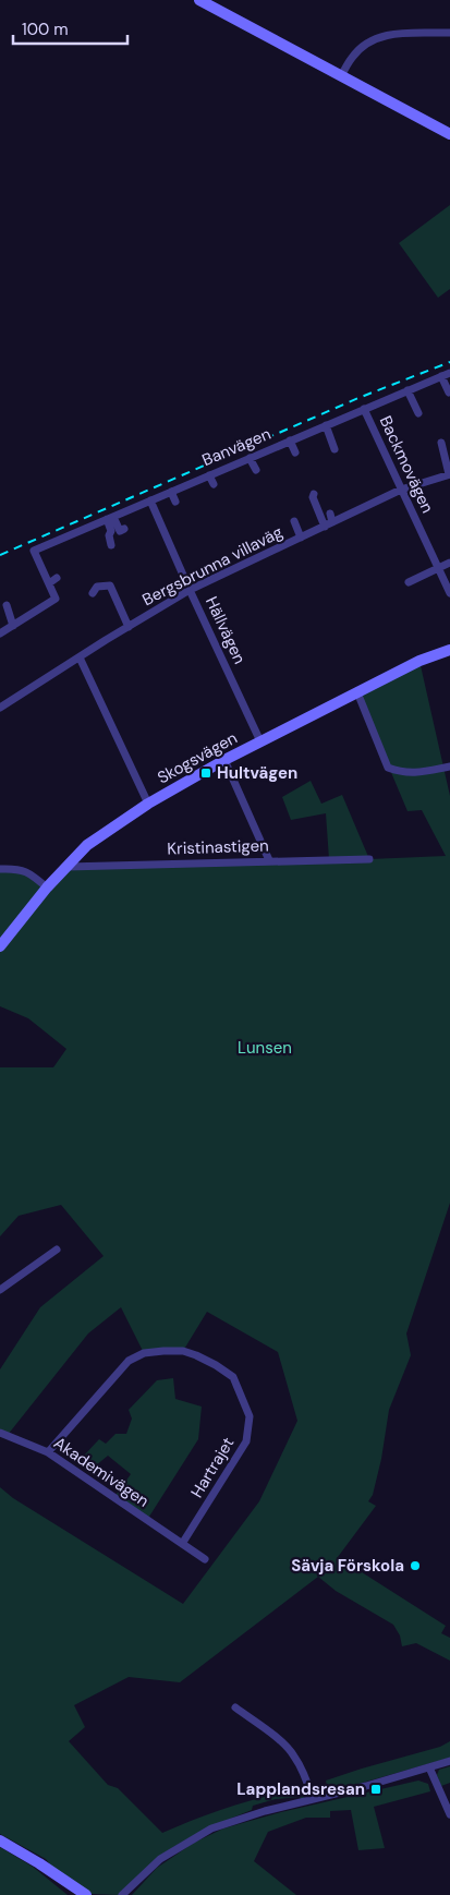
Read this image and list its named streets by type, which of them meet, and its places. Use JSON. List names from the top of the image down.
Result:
{
  "streets": {
    "street": [
      "Banvägen",
      "Backmovägen",
      "Bergsbrunna villaväg",
      "Hällvägen",
      "Skogsvägen",
      "Kristinastigen",
      "Hartrajet",
      "Akademivägen"
    ]
  },
  "crossings": [
    ["Banvägen", "Backmovägen"],
    ["Banvägen", "Hällvägen"],
    ["Backmovägen", "Bergsbrunna villaväg"],
    ["Bergsbrunna villaväg", "Hällvägen"],
    ["Hällvägen", "Skogsvägen"],
    ["Skogsvägen", "Kristinastigen"],
    ["Hartrajet", "Akademivägen"]
  ],
  "parks": ["Lunsen"],
  "places": {
    "transit": ["Hultvägen", "Lapplandsresan"],
    "other": ["Sävja Förskola"]
  },
  "scale_bar": "100 m"
}
